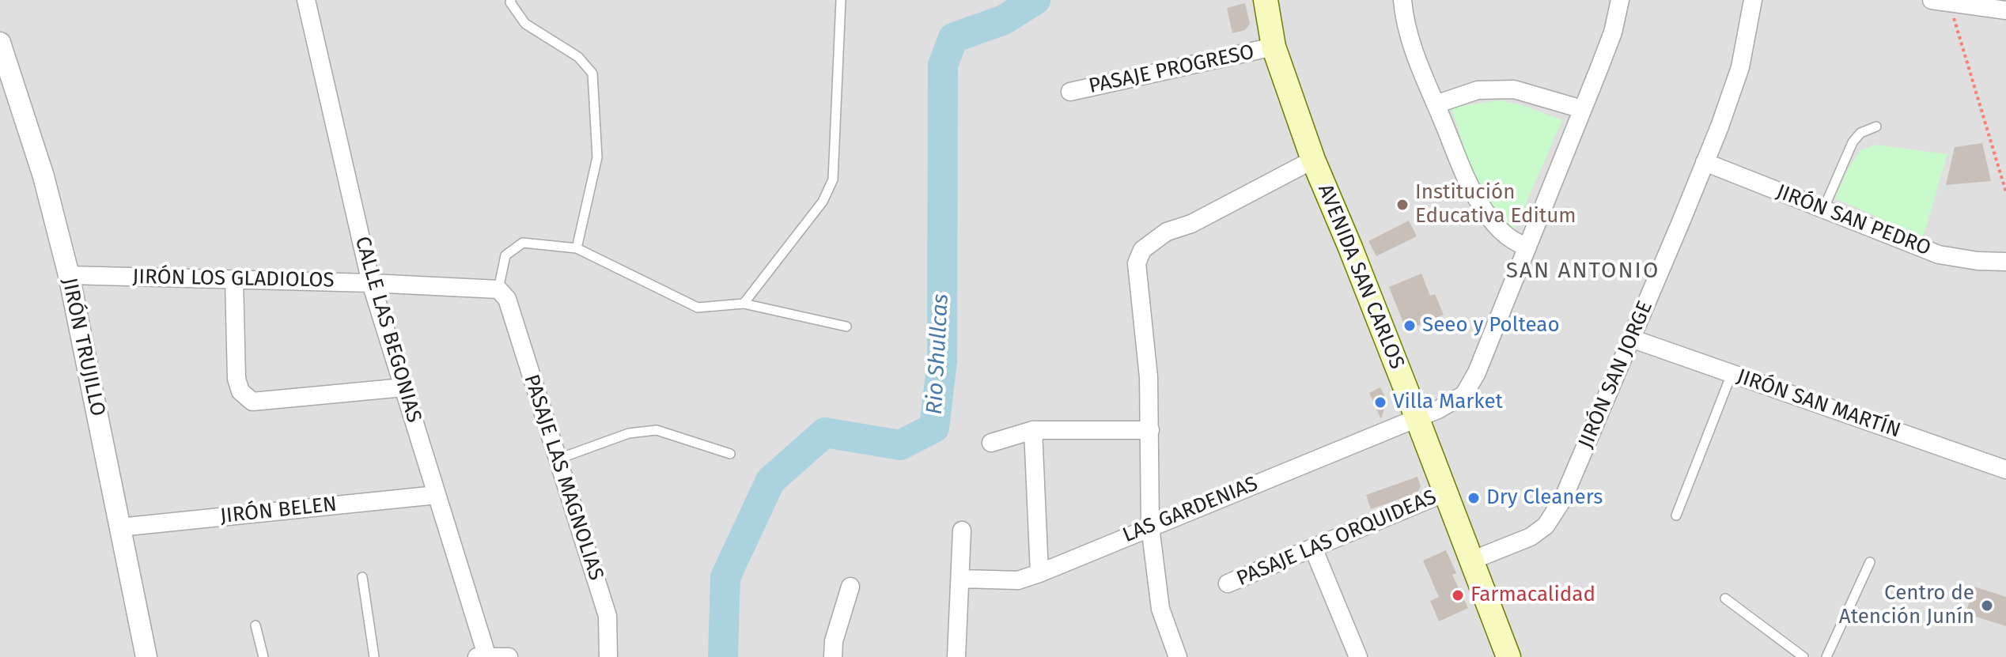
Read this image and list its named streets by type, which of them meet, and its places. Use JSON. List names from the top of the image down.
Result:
{
  "streets": {
    "main road": ["AVENIDA SAN CARLOS"],
    "street": [
      "PASAJE PROGRESO",
      "JIRÓN SAN PEDRO",
      "JIRÓN LOS GLADIOLOS",
      "CALLE LAS BEGONIAS",
      "JIRÓN TRUJILLO",
      "JIRÓN SAN JORGE",
      "JIRÓN SAN MARTÍN",
      "PASAJE LAS MAGNOLIAS",
      "LAS GARDENIAS",
      "JIRÓN BELEN",
      "PASAJE LAS ORQUIDEAS"
    ]
  },
  "crossings": [
    ["PASAJE PROGRESO", "AVENIDA SAN CARLOS"],
    ["JIRÓN SAN PEDRO", "JIRÓN SAN JORGE"],
    ["AVENIDA SAN CARLOS", "JIRÓN SAN JORGE"],
    ["AVENIDA SAN CARLOS", "LAS GARDENIAS"],
    ["AVENIDA SAN CARLOS", "PASAJE LAS ORQUIDEAS"],
    ["JIRÓN LOS GLADIOLOS", "CALLE LAS BEGONIAS"],
    ["JIRÓN LOS GLADIOLOS", "JIRÓN TRUJILLO"],
    ["JIRÓN LOS GLADIOLOS", "PASAJE LAS MAGNOLIAS"],
    ["CALLE LAS BEGONIAS", "JIRÓN BELEN"],
    ["JIRÓN TRUJILLO", "JIRÓN BELEN"],
    ["JIRÓN SAN JORGE", "JIRÓN SAN MARTÍN"]
  ],
  "districts": ["SAN ANTONIO"],
  "water": ["Rio Shullcas"],
  "places": [
    "Institución Educativa Editum",
    "Seeo y Polteao",
    "Villa Market",
    "Dry Cleaners",
    "Farmacalidad",
    "Centro de Atención Junín"
  ]
}
